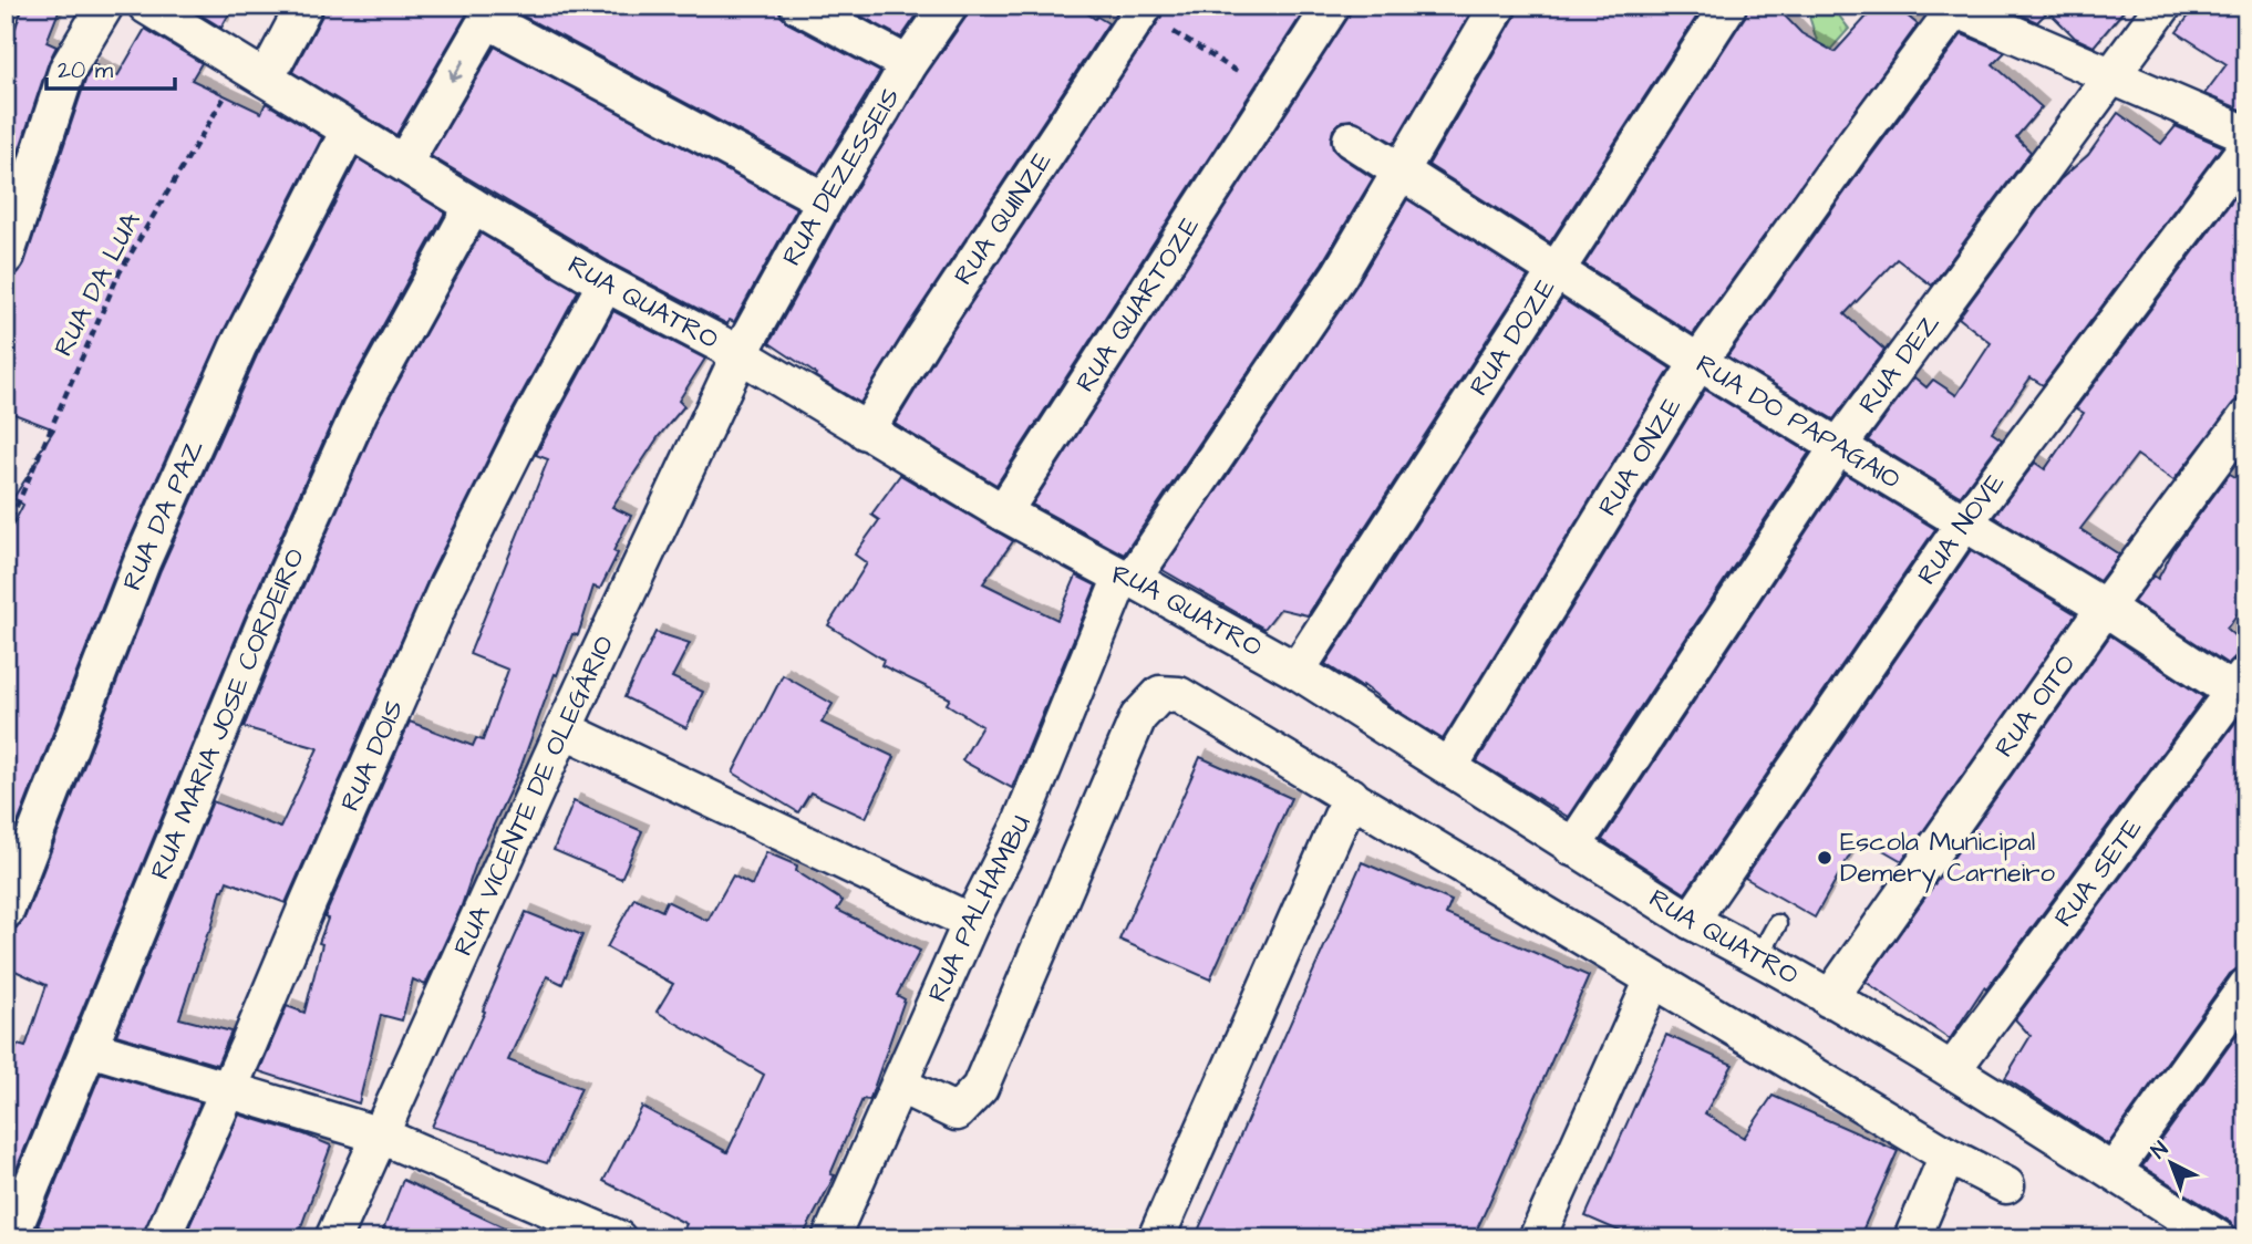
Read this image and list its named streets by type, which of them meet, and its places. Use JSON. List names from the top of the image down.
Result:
{
  "streets": {
    "street": [
      "RUA DEZESSEIS",
      "RUA QUINZE",
      "RUA QUATRO",
      "RUA QUARTOZE",
      "RUA DOZE",
      "RUA DEZ",
      "RUA DO PAPAGAIO",
      "RUA ONZE",
      "RUA DA PAZ",
      "RUA NOVE",
      "RUA OITO",
      "RUA MARIA JOSE CORDEIRO",
      "RUA DOIS",
      "RUA VICENTE DE OLEGÁRIO",
      "RUA SETE",
      "RUA PALHAMBU"
    ],
    "path": ["RUA DA LUA"]
  },
  "crossings": [
    ["RUA DEZESSEIS", "RUA QUATRO"],
    ["RUA DEZESSEIS", "RUA VICENTE DE OLEGÁRIO"],
    ["RUA QUINZE", "RUA QUATRO"],
    ["RUA DA LUA", "RUA QUATRO"],
    ["RUA QUATRO", "RUA QUARTOZE"],
    ["RUA QUATRO", "RUA DOZE"],
    ["RUA QUATRO", "RUA DEZ"],
    ["RUA QUATRO", "RUA ONZE"],
    ["RUA QUATRO", "RUA DA PAZ"],
    ["RUA QUATRO", "RUA NOVE"],
    ["RUA QUATRO", "RUA OITO"],
    ["RUA QUATRO", "RUA MARIA JOSE CORDEIRO"],
    ["RUA QUATRO", "RUA DOIS"],
    ["RUA QUATRO", "RUA VICENTE DE OLEGÁRIO"],
    ["RUA QUATRO", "RUA SETE"],
    ["RUA QUATRO", "RUA PALHAMBU"],
    ["RUA DOZE", "RUA DO PAPAGAIO"],
    ["RUA DEZ", "RUA DO PAPAGAIO"],
    ["RUA DO PAPAGAIO", "RUA ONZE"],
    ["RUA DO PAPAGAIO", "RUA NOVE"],
    ["RUA DO PAPAGAIO", "RUA OITO"],
    ["RUA DO PAPAGAIO", "RUA SETE"]
  ],
  "places": ["Escola Municipal Demery Carneiro"],
  "scale_bar": "20 m",
  "north": "top left"
}
